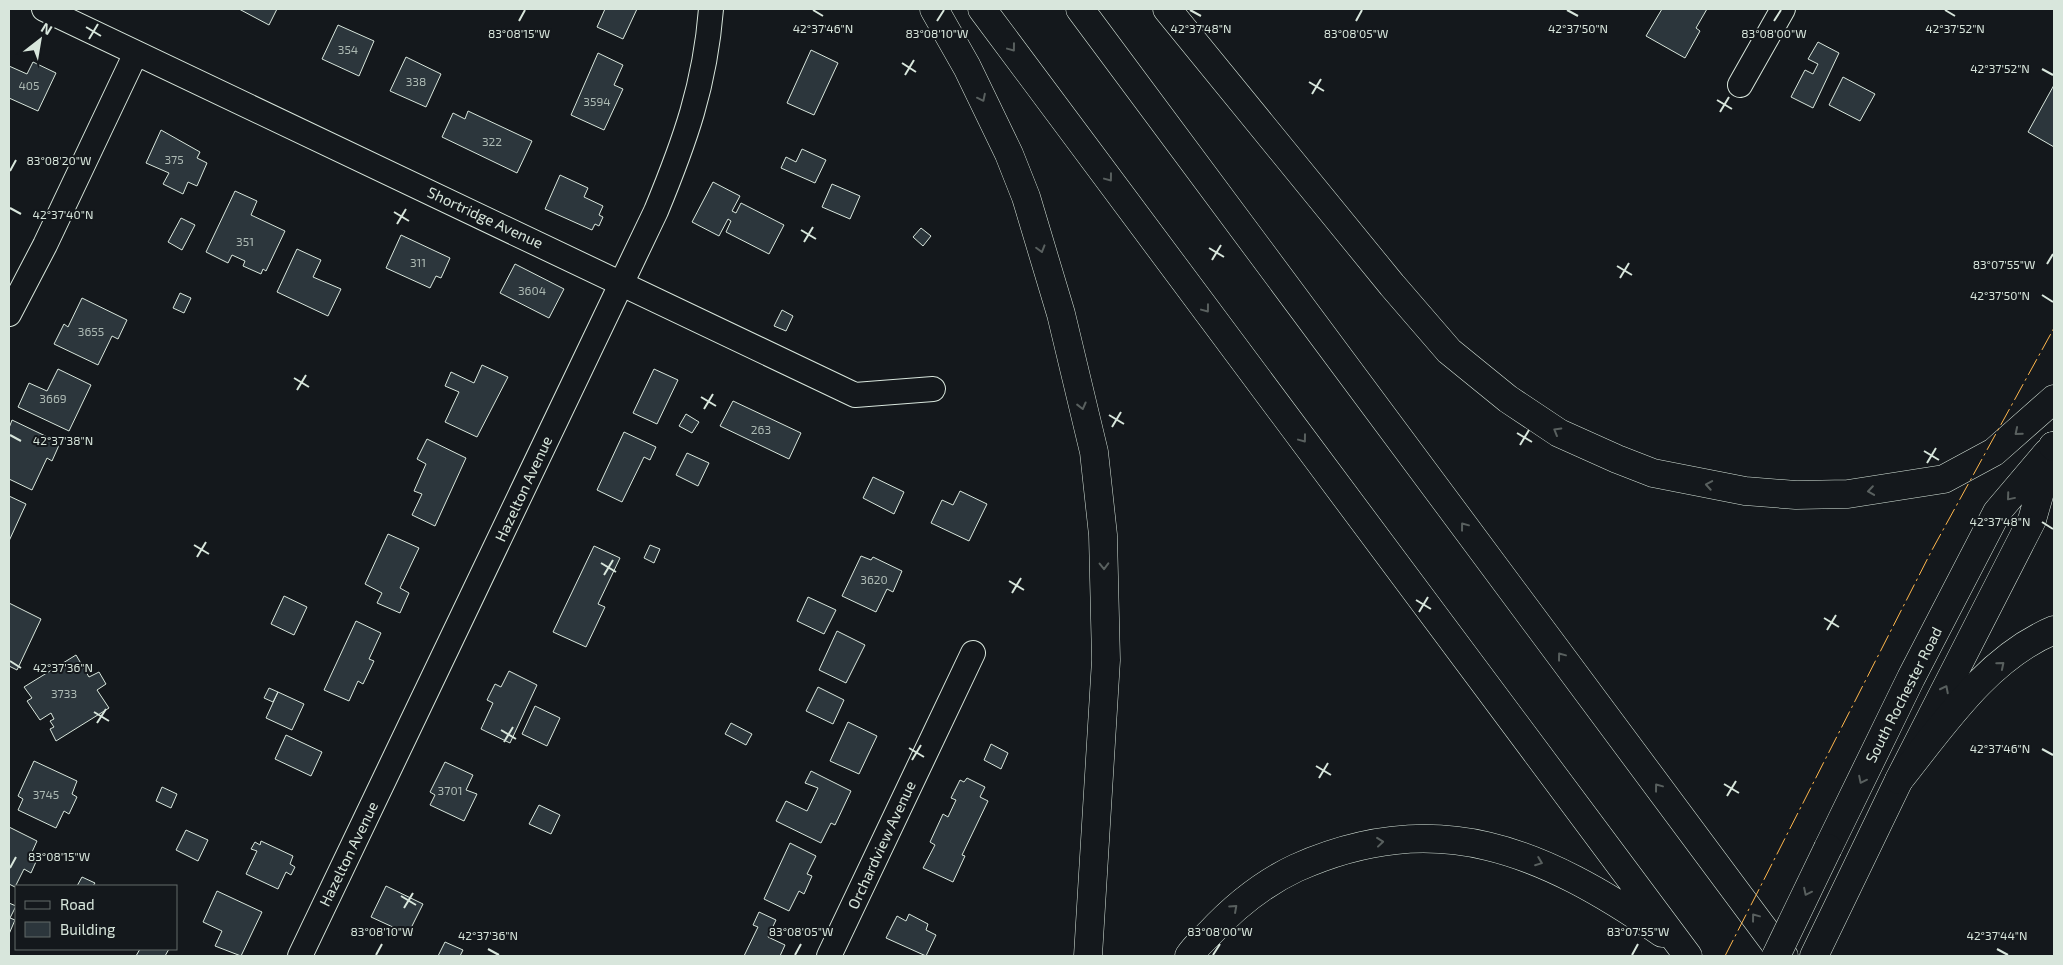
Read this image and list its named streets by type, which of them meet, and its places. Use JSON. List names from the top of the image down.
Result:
{
  "streets": {
    "main road": ["South Rochester Road"],
    "street": ["Shortridge Avenue", "Hazelton Avenue", "Orchardview Avenue"]
  },
  "crossings": [
    ["Shortridge Avenue", "Hazelton Avenue"]
  ],
  "house_numbers": [
    "354",
    "338",
    "405",
    "3594",
    "322",
    "375",
    "351",
    "311",
    "3604",
    "3655",
    "3669",
    "263",
    "3620",
    "3733",
    "3701",
    "3745"
  ],
  "legend": ["Road", "Building"],
  "north": "top right",
  "coordinates": [
    "42°37'50\"N",
    "42°37'46\"N",
    "42°37'48\"N",
    "42°37'52\"N",
    "83°08'15\"W",
    "83°08'10\"W",
    "83°08'05\"W",
    "83°08'00\"W",
    "83°08'20\"W",
    "42°37'40\"N",
    "83°07'55\"W",
    "42°37'38\"N",
    "42°37'36\"N",
    "42°37'44\"N"
  ]
}
